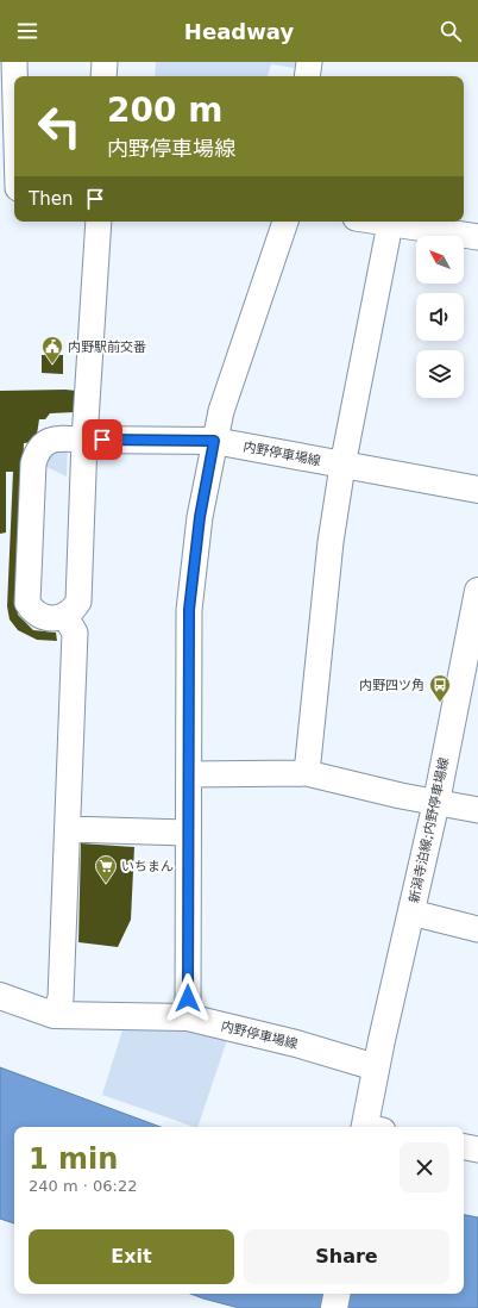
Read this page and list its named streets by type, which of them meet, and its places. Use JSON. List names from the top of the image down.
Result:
{
  "streets": {
    "main road": ["内野停車場線", "新潟寺泊線;内野停車場線"]
  },
  "crossings": [
    ["内野停車場線", "新潟寺泊線;内野停車場線"]
  ],
  "places": {
    "public building": ["内野駅前交番"],
    "bus stop": ["内野四ツ角"],
    "supermarket": ["いちまん"]
  },
  "north": "top left",
  "page": {
    "header": "Headway",
    "turn": ["200 m", "内野停車場線"],
    "then": "Then",
    "heading": ["1 min", "240 m · 06:22"],
    "buttons": ["Exit", "Share"]
  }
}
